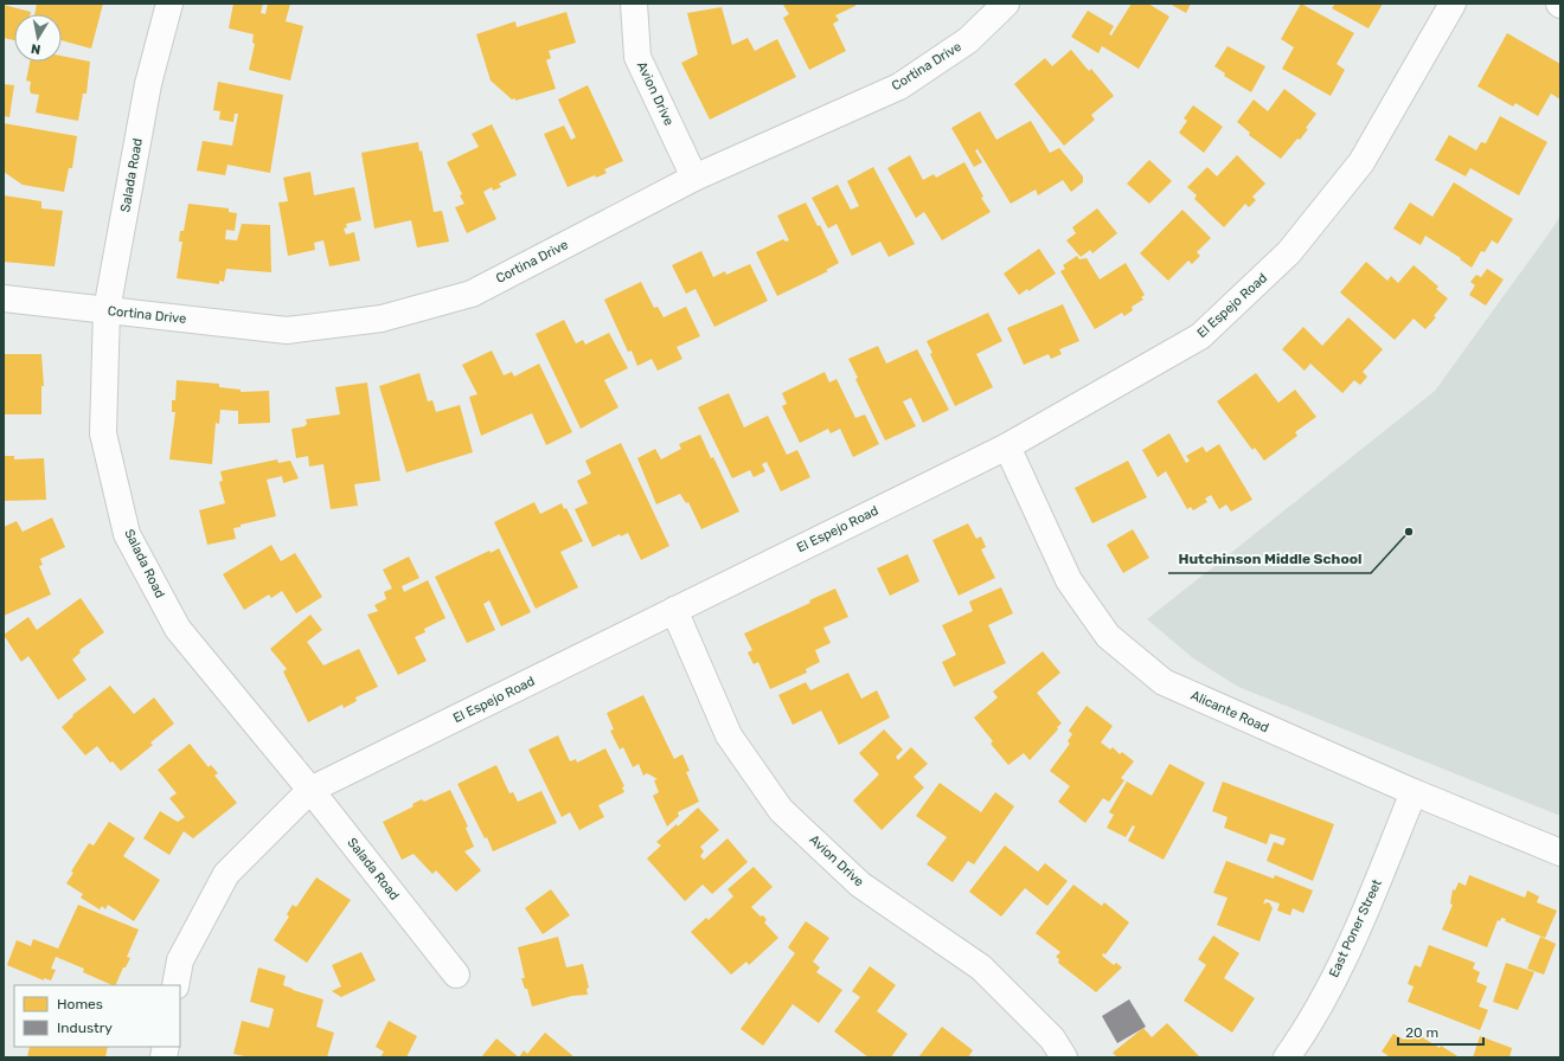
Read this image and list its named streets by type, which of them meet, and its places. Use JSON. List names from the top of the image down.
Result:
{
  "streets": {
    "street": [
      "Cortina Drive",
      "Avion Drive",
      "Salada Road",
      "El Espejo Road",
      "Alicante Road",
      "East Poner Street"
    ]
  },
  "crossings": [
    ["Cortina Drive", "Avion Drive"],
    ["Cortina Drive", "Salada Road"],
    ["Avion Drive", "El Espejo Road"],
    ["Salada Road", "El Espejo Road"],
    ["El Espejo Road", "Alicante Road"],
    ["Alicante Road", "East Poner Street"]
  ],
  "places": ["Hutchinson Middle School"],
  "legend": ["Homes", "Industry"],
  "scale_bar": "20 m",
  "north": "bottom"
}
